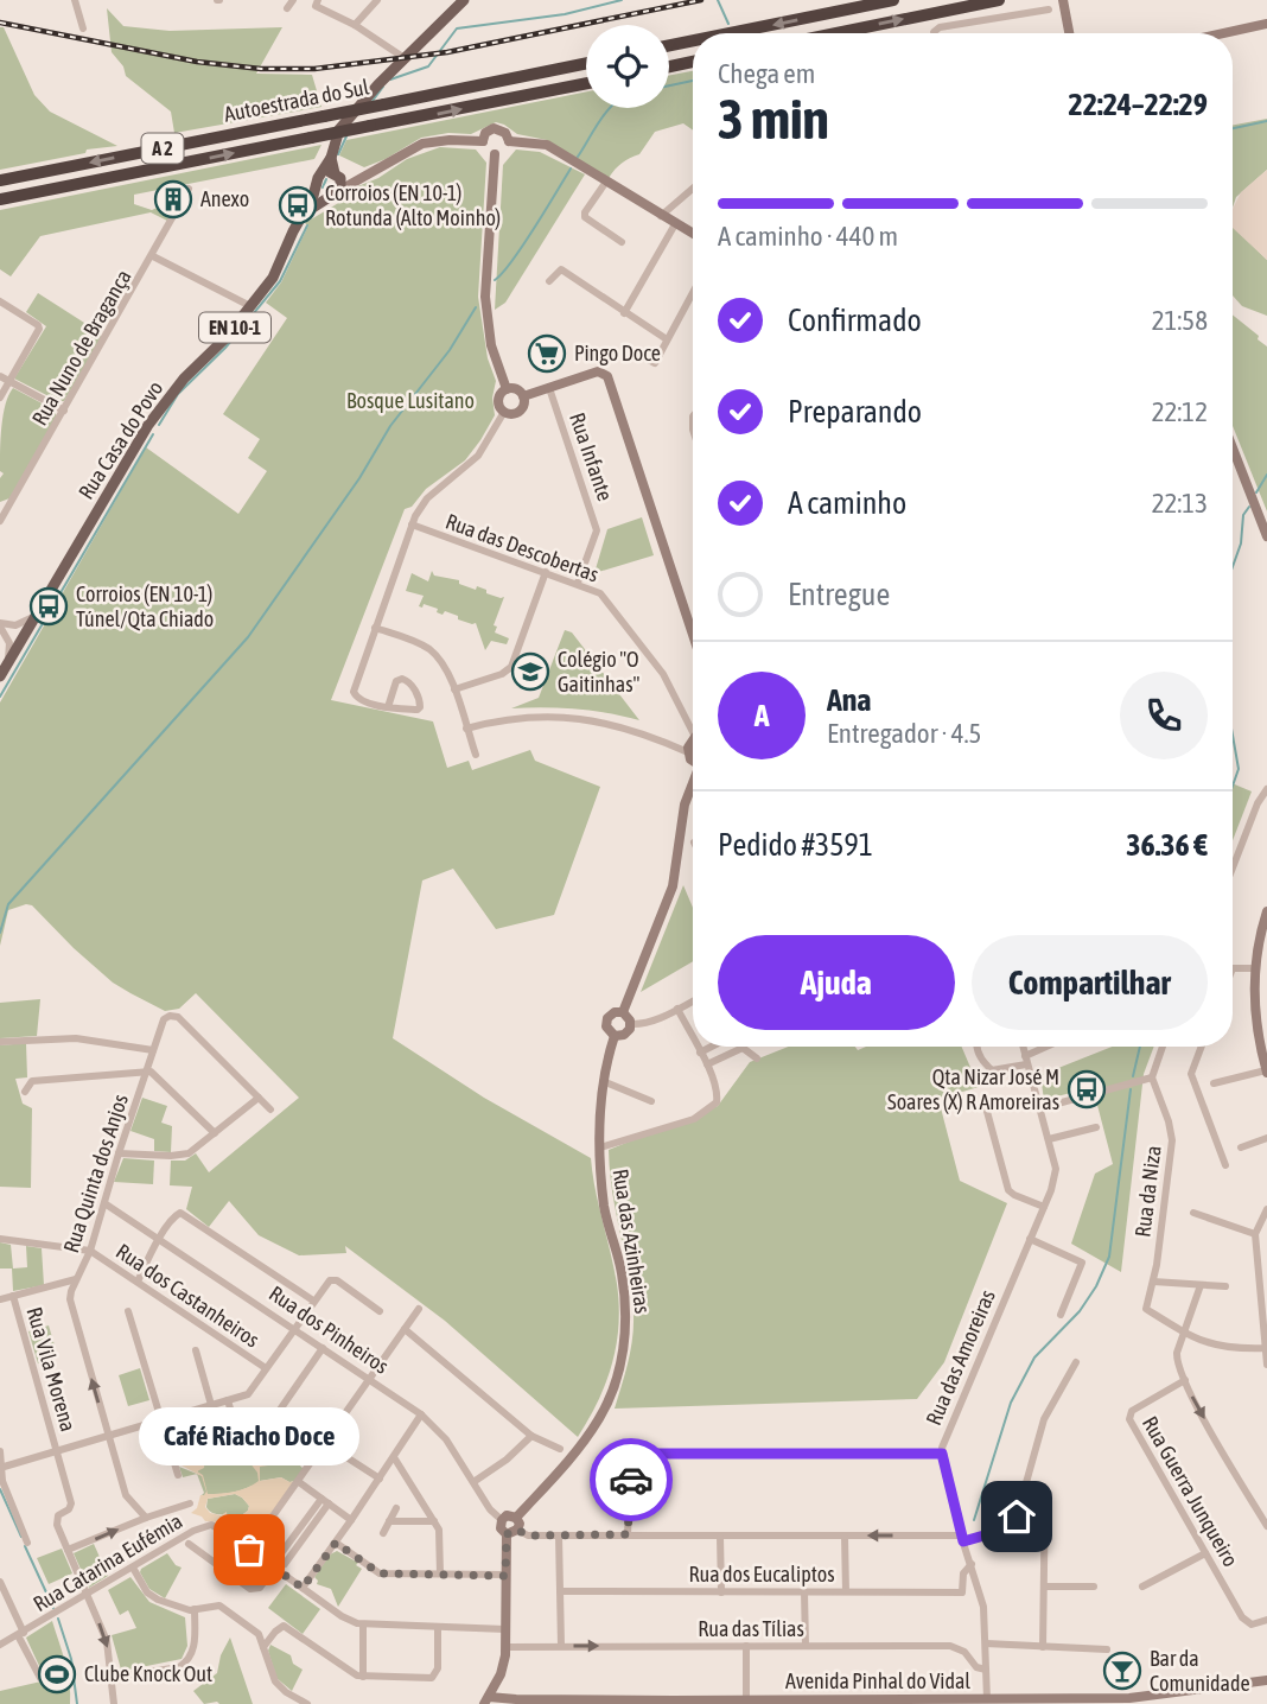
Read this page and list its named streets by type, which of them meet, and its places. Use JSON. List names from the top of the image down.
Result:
{
  "streets": {
    "highway": ["Autoestrada do Sul", "A 2"],
    "main road": ["EN 10-1", "Rua Casa do Povo"],
    "street": [
      "Rua Nuno de Bragança",
      "Rua Infante",
      "Rua das Descobertas",
      "Rua Quinta dos Anjos",
      "Rua da Niza",
      "Rua das Azinheiras",
      "Rua dos Castanheiros",
      "Rua dos Pinheiros",
      "Rua das Amoreiras",
      "Rua Vila Morena",
      "Rua Guerra Junqueiro",
      "Rua Catarina Eufémia",
      "Rua dos Eucaliptos",
      "Rua das Tílias",
      "Avenida Pinhal do Vidal"
    ]
  },
  "crossings": [
    ["EN 10-1", "Rua Casa do Povo"],
    ["Rua Infante", "Rua das Descobertas"],
    ["Rua Quinta dos Anjos", "Rua dos Castanheiros"],
    ["Rua Quinta dos Anjos", "Rua dos Pinheiros"],
    ["Rua das Azinheiras", "Rua dos Pinheiros"],
    ["Rua das Amoreiras", "Rua dos Eucaliptos"],
    ["Rua das Amoreiras", "Rua das Tílias"],
    ["Rua das Amoreiras", "Avenida Pinhal do Vidal"]
  ],
  "one_way": ["Rua das Tílias"],
  "parks": ["Bosque Lusitano"],
  "places": {
    "building": ["Anexo"],
    "bus stop": ["Corroios (EN 10-1) Rotunda (Alto Moinho)", "Corroios (EN 10-1) Túnel/Qta Chiado", "Qta Nizar José M Soares (X) R Amoreiras"],
    "supermarket": ["Pingo Doce"],
    "school or university": ["Colégio \"O Gaitinhas\""],
    "other": ["Café Riacho Doce"],
    "bar": ["Bar da Comunidade"],
    "sports": ["Clube Knock Out"]
  },
  "page": {
    "heading": ["3 min", "Chega em", "22:24–22:29"],
    "panel": [
      "Ana",
      "Entregador · 4.5",
      "Pedido #3591",
      "36.36 €"
    ],
    "bar": "A caminho · 440 m",
    "list": [
      ["Confirmado", "21:58"],
      ["Preparando", "22:12"],
      ["A caminho", "22:13"],
      "Entregue"
    ],
    "round": "A",
    "buttons": ["Ajuda", "Compartilhar"],
    "bubble": "Café Riacho Doce"
  }
}
